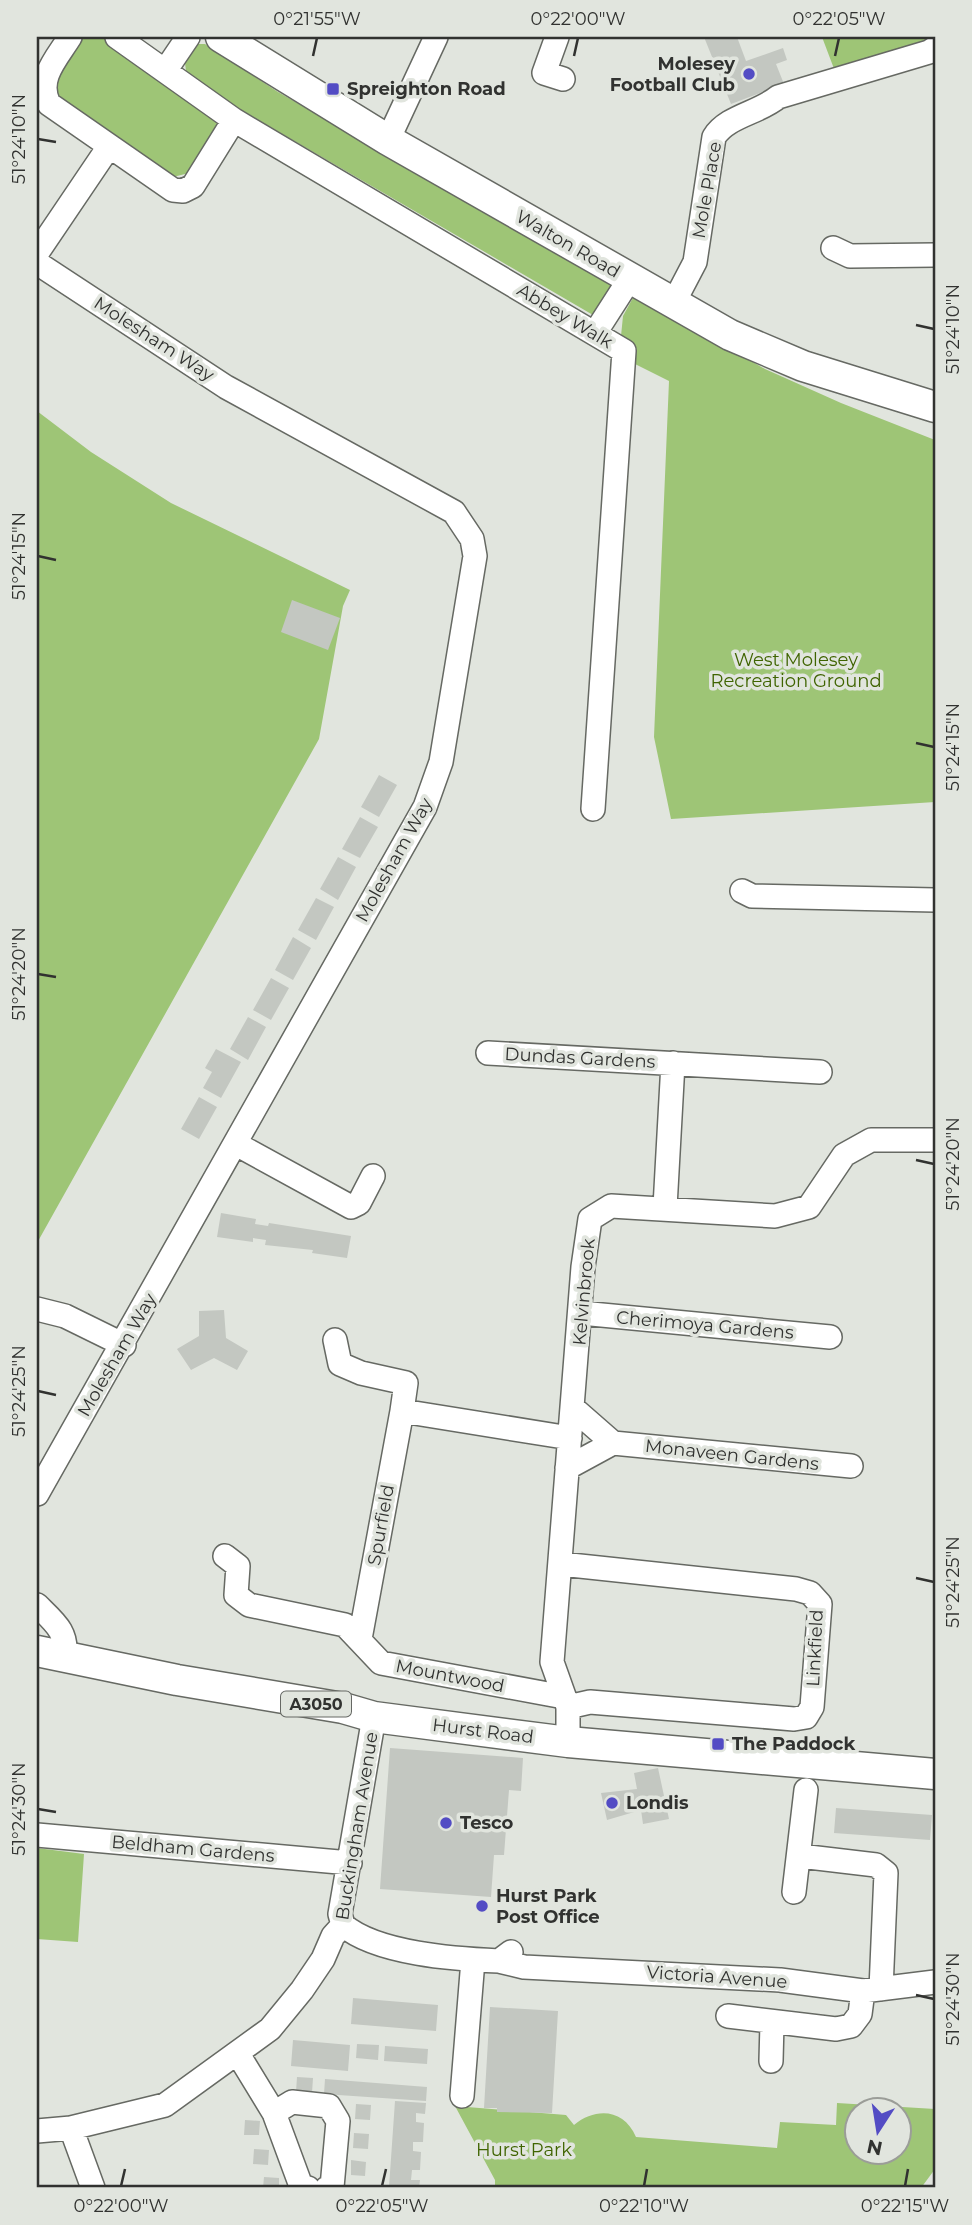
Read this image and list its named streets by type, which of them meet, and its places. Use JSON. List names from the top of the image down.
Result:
{
  "streets": {
    "main road": ["Walton Road", "A3050", "Hurst Road"],
    "street": [
      "Mole Place",
      "Abbey Walk",
      "Molesham Way",
      "Dundas Gardens",
      "Kelvinbrook",
      "Cherimoya Gardens",
      "Monaveen Gardens",
      "Spurfield",
      "Linkfield",
      "Mountwood",
      "Buckingham Avenue",
      "Beldham Gardens",
      "Victoria Avenue"
    ]
  },
  "crossings": [
    ["Mole Place", "Walton Road"],
    ["Dundas Gardens", "Kelvinbrook"],
    ["Kelvinbrook", "Cherimoya Gardens"],
    ["Kelvinbrook", "Linkfield"],
    ["Kelvinbrook", "Mountwood"],
    ["Kelvinbrook", "Hurst Road"],
    ["Spurfield", "Mountwood"],
    ["Linkfield", "Mountwood"],
    ["Hurst Road", "Buckingham Avenue"],
    ["Buckingham Avenue", "Beldham Gardens"],
    ["Buckingham Avenue", "Victoria Avenue"]
  ],
  "parks": ["West Molesey Recreation Ground", "Hurst Park"],
  "places": {
    "other": [
      "Molesey Football Club",
      "Londis",
      "Tesco",
      "Hurst Park Post Office"
    ],
    "transit": ["Spreighton Road", "The Paddock"]
  },
  "north": "bottom",
  "coordinates": [
    "0°21'55\"W",
    "0°22'00\"W",
    "0°22'05\"W",
    "51°24'10\"N",
    "51°24'15\"N",
    "51°24'20\"N",
    "51°24'25\"N",
    "51°24'30\"N",
    "0°22'10\"W",
    "0°22'15\"W"
  ]
}
